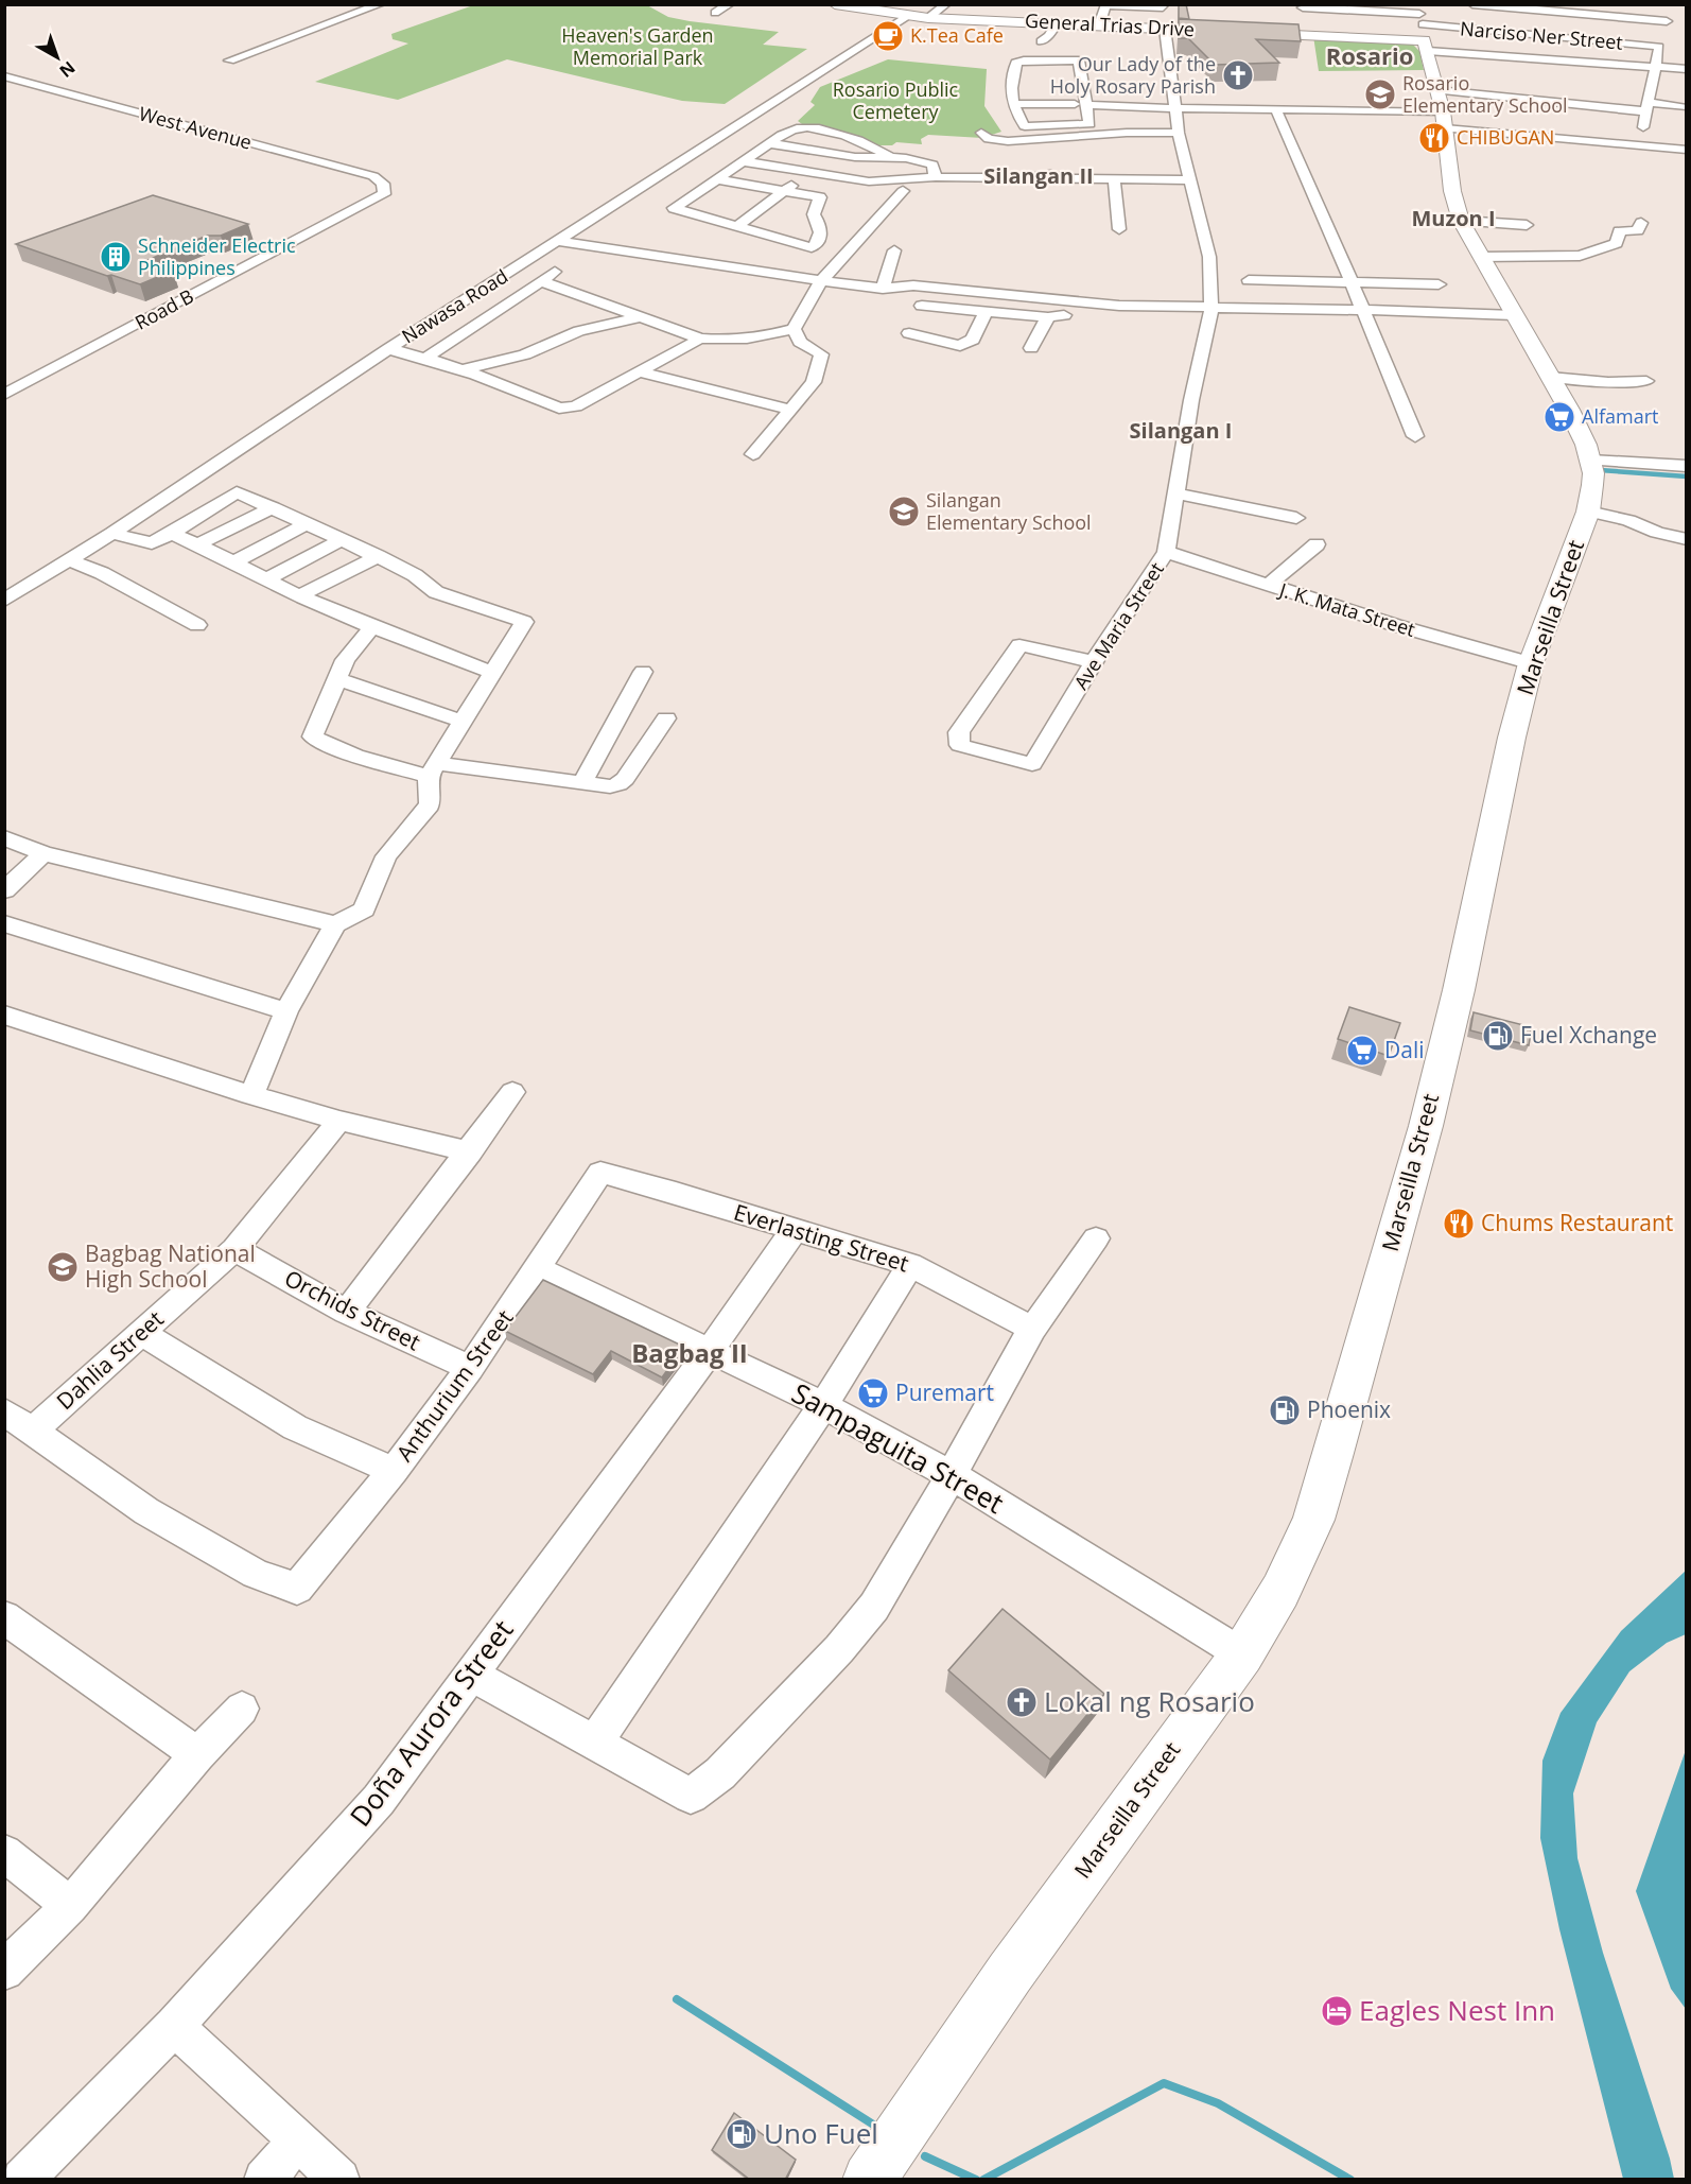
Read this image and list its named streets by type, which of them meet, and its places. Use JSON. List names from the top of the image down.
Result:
{
  "streets": {
    "main road": ["General Trias Drive", "Marseilla Street"],
    "street": [
      "Narciso Ner Street",
      "West Avenue",
      "Nawasa Road",
      "Road B",
      "J. K. Mata Street",
      "Ave Maria Street",
      "Everlasting Street",
      "Orchids Street",
      "Dahlia Street",
      "Anthurium Street",
      "Sampaguita Street",
      "Doña Aurora Street"
    ]
  },
  "crossings": [
    ["General Trias Drive", "Nawasa Road"],
    ["General Trias Drive", "Marseilla Street"],
    ["General Trias Drive", "Ave Maria Street"],
    ["West Avenue", "Road B"],
    ["J. K. Mata Street", "Marseilla Street"],
    ["J. K. Mata Street", "Ave Maria Street"],
    ["Marseilla Street", "Sampaguita Street"],
    ["Everlasting Street", "Anthurium Street"],
    ["Everlasting Street", "Doña Aurora Street"],
    ["Orchids Street", "Dahlia Street"],
    ["Orchids Street", "Anthurium Street"],
    ["Dahlia Street", "Anthurium Street"],
    ["Anthurium Street", "Sampaguita Street"],
    ["Sampaguita Street", "Doña Aurora Street"]
  ],
  "districts": [
    "Rosario",
    "Silangan II",
    "Muzon I",
    "Silangan I",
    "Bagbag II"
  ],
  "parks": ["Heaven's Garden Memorial Park", "Rosario Public Cemetery"],
  "places": {
    "cafe": ["K.Tea Cafe"],
    "church": ["Our Lady of the Holy Rosary Parish", "Lokal ng Rosario"],
    "school or university": ["Rosario Elementary School", "Silangan Elementary School", "Bagbag National High School"],
    "restaurant": ["CHIBUGAN", "Chums Restaurant"],
    "building": ["Schneider Electric Philippines"],
    "supermarket": ["Alfamart", "Dali", "Puremart"],
    "fuel station": ["Fuel Xchange", "Phoenix", "Uno Fuel"],
    "hotel": ["Eagles Nest Inn"]
  },
  "north": "bottom right"
}
